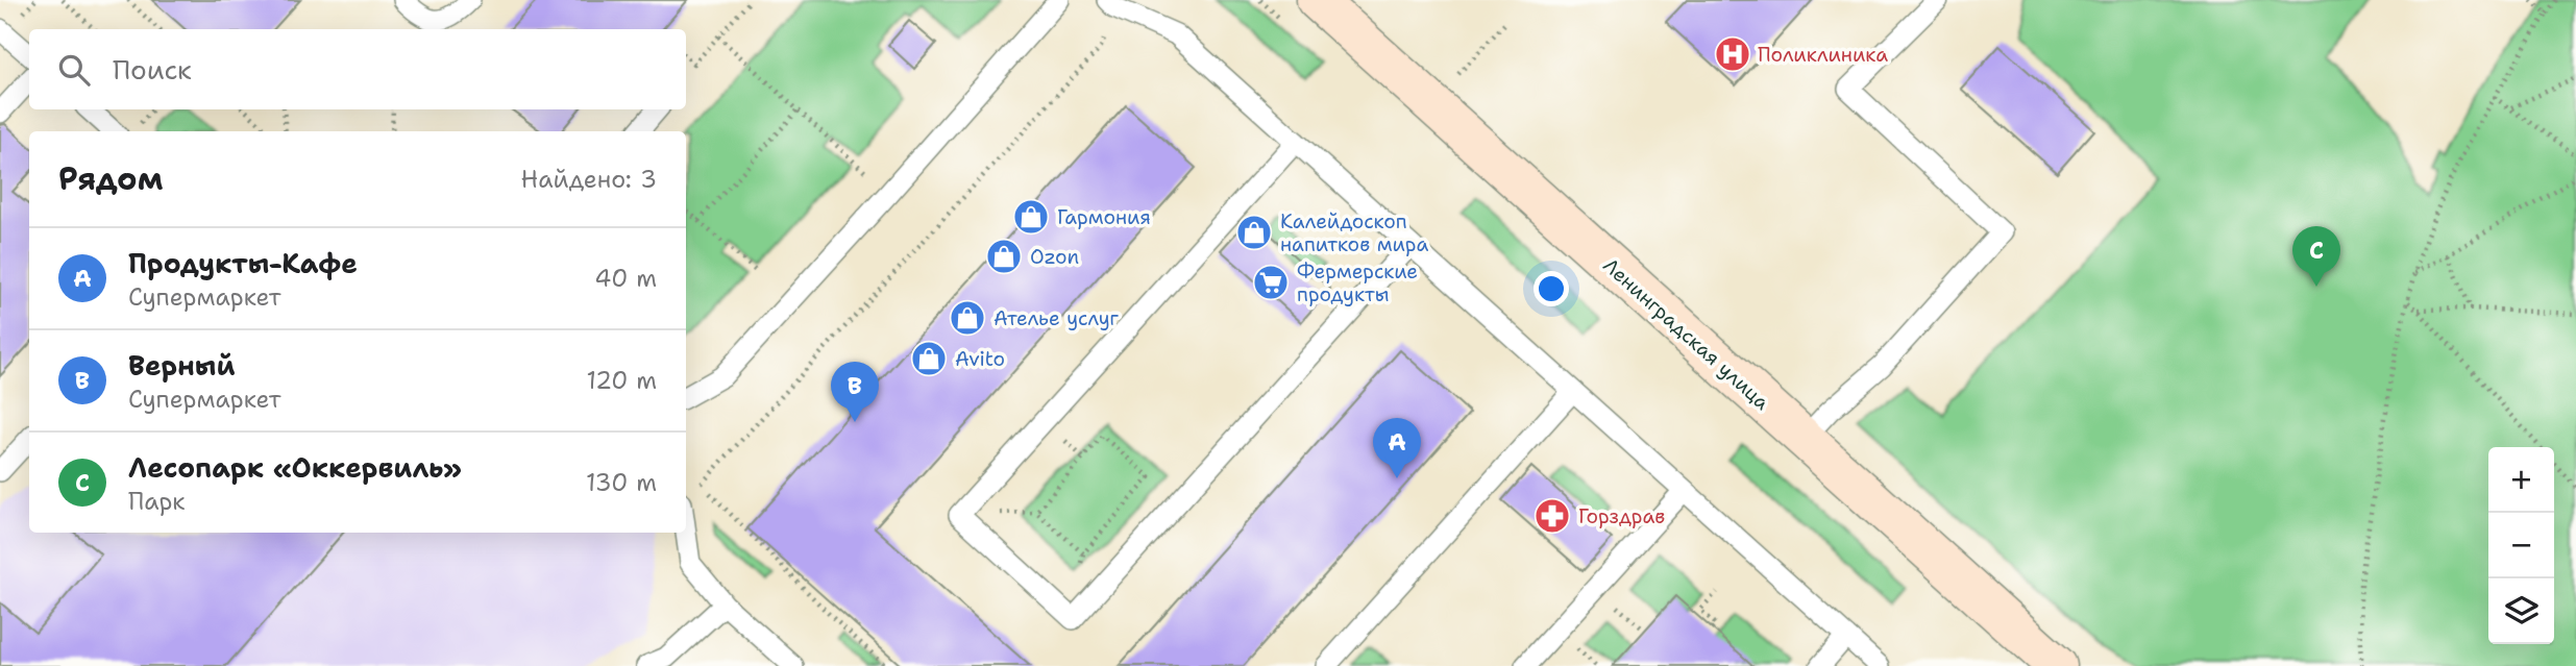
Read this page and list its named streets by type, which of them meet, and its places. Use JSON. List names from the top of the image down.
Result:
{
  "streets": {
    "street": ["Ленинградская улица"]
  },
  "places": {
    "hospital": ["Поликлиника"],
    "shop": [
      "Гармония",
      "Калейдоскоп напитков мира",
      "Ozon",
      "Ателье услуг",
      "Avito"
    ],
    "supermarket": ["Фермерские продукты"],
    "pharmacy": ["Горздрав"]
  },
  "page": {
    "search": "Поиск",
    "heading": ["Рядом", "Найдено: 3"],
    "pins": ["C", "B", "A"],
    "list": [
      {
        "mark": "A",
        "name": "Продукты-Кафе",
        "note": "Супермаркет",
        "value": "40 m"
      },
      {
        "mark": "B",
        "name": "Верный",
        "note": "Супермаркет",
        "value": "120 m"
      },
      {
        "mark": "C",
        "name": "Лесопарк «Оккервиль»",
        "note": "Парк",
        "value": "130 m"
      }
    ],
    "map_buttons": ["+", "−"]
  }
}
